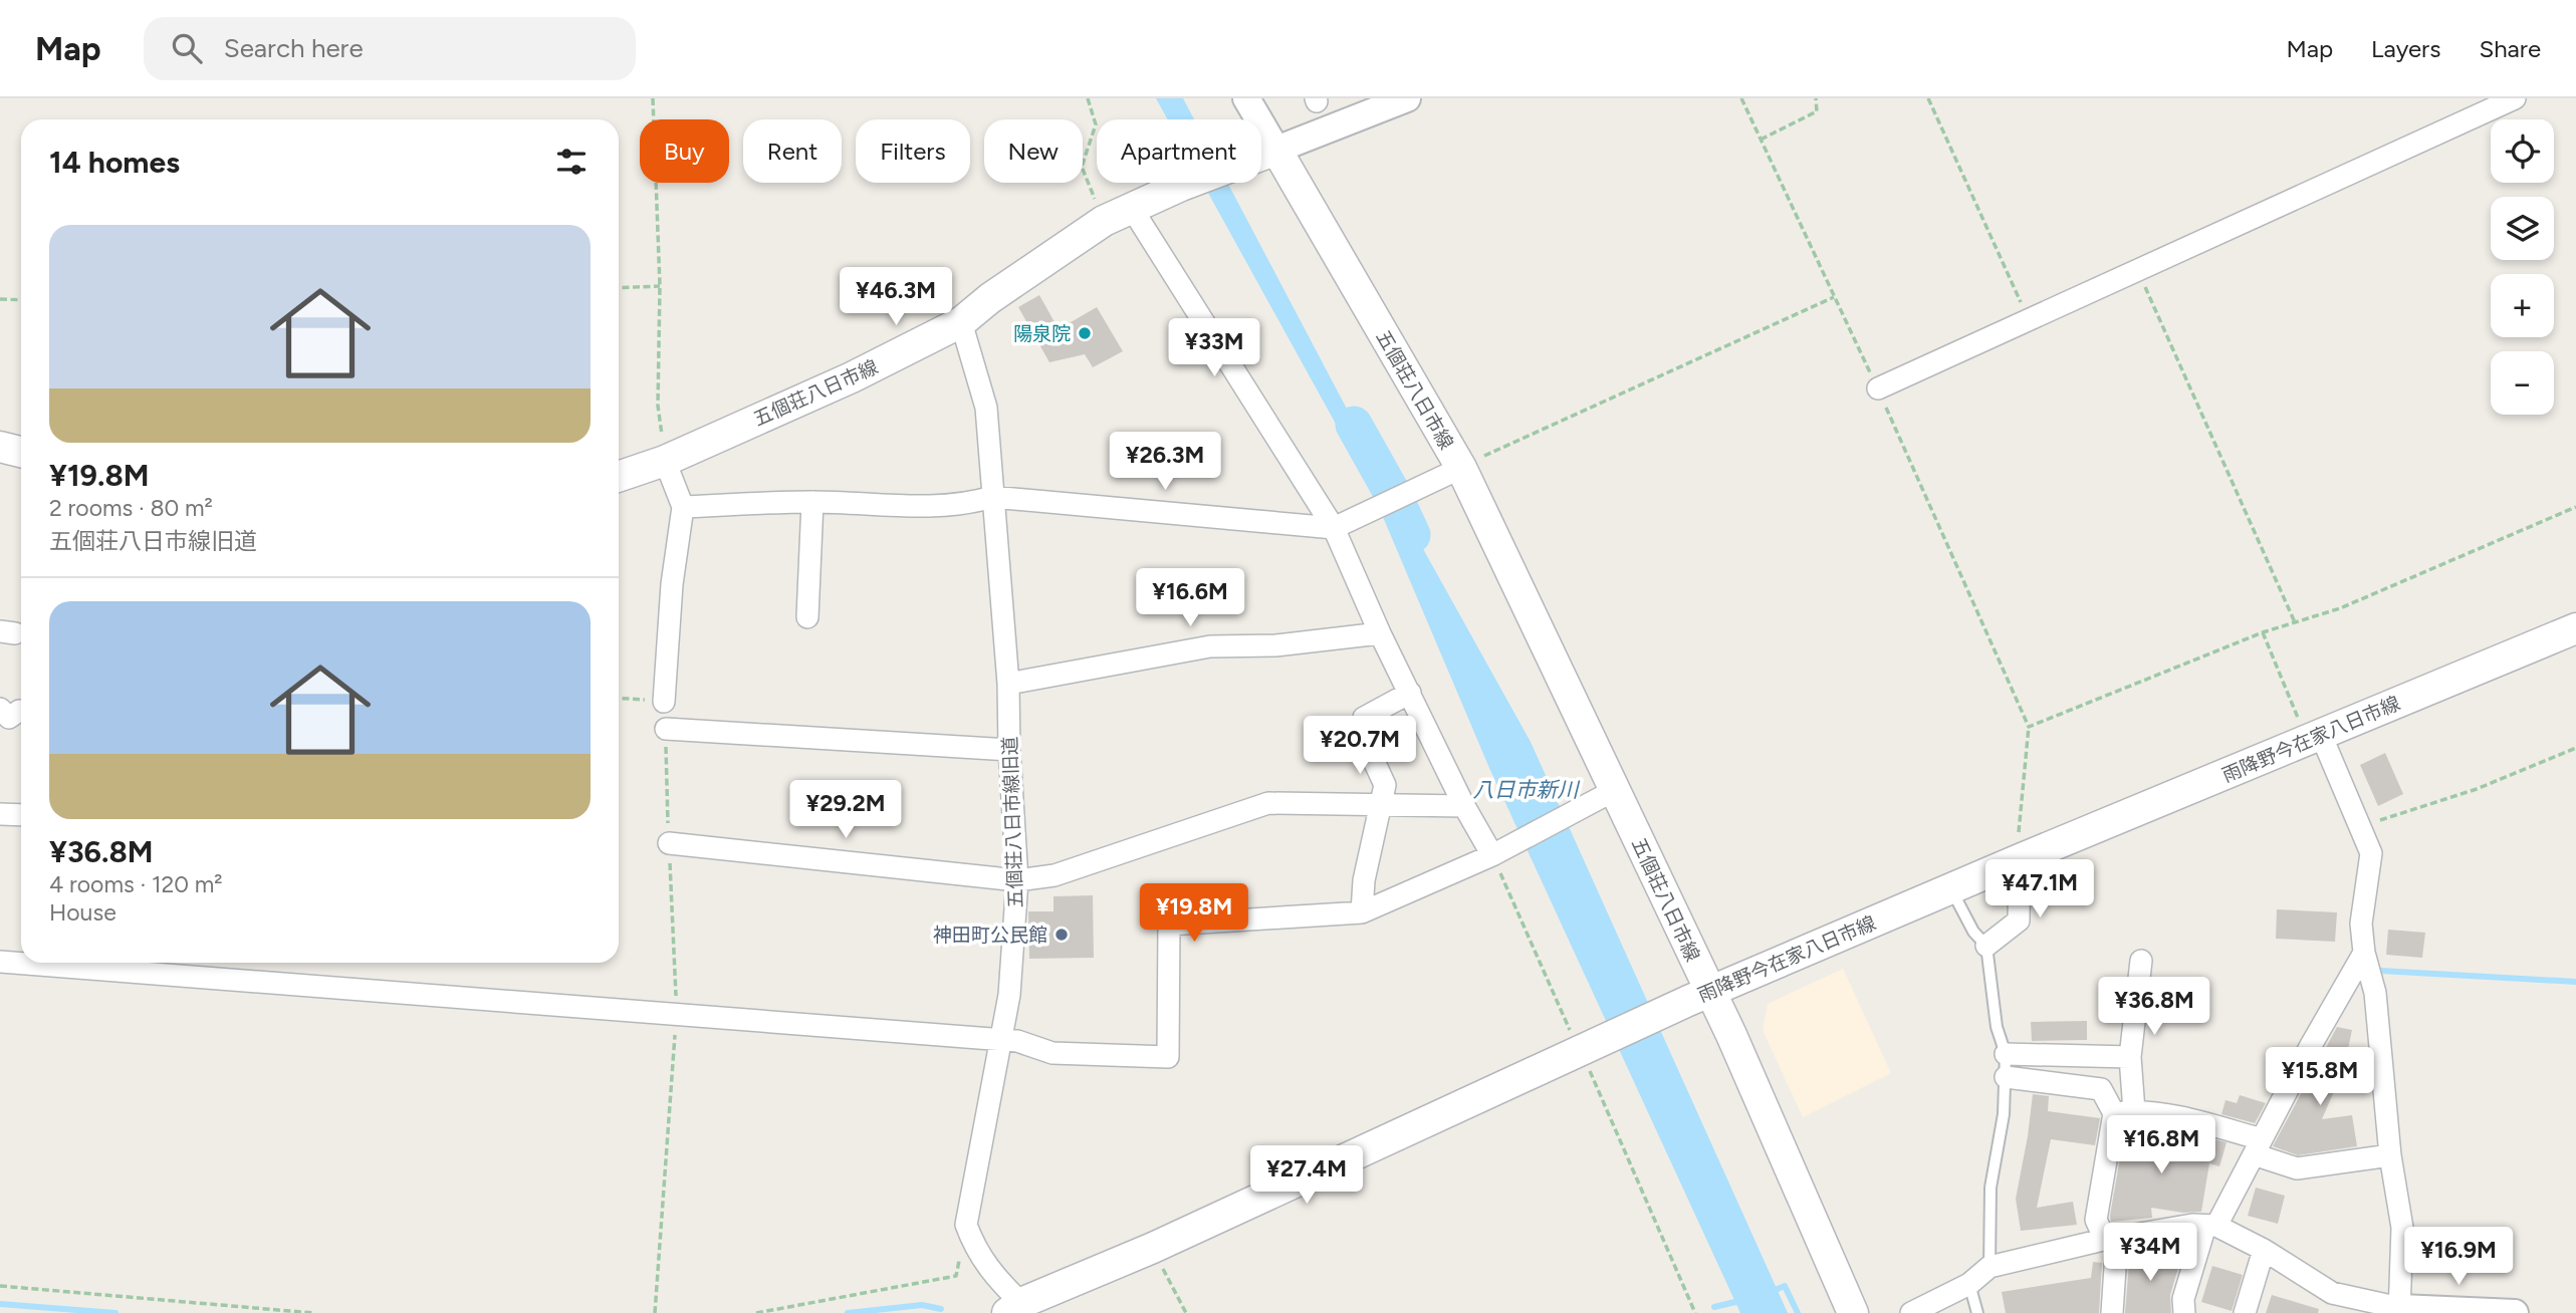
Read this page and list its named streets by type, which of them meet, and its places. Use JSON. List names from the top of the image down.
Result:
{
  "streets": {
    "main road": ["五個荘八日市線", "雨降野今在家八日市線"],
    "street": ["五個荘八日市線旧道"]
  },
  "crossings": [
    ["五個荘八日市線", "雨降野今在家八日市線"],
    ["五個荘八日市線", "五個荘八日市線旧道"]
  ],
  "water": ["八日市新川"],
  "places": ["陽泉院", "神田町公民館"],
  "page": {
    "header": "Map",
    "search": "Search here",
    "nav": ["Map", "Layers", "Share"],
    "map_buttons": ["+", "−"],
    "chip": [
      "Buy",
      "Rent",
      "Filters",
      "New",
      "Apartment"
    ],
    "heading": "14 homes",
    "list": [
      {
        "name": "¥19.8M",
        "note": "2 rooms · 80 m² · 五個荘八日市線旧道"
      },
      {
        "name": "¥36.8M",
        "note": "4 rooms · 120 m² · House"
      }
    ],
    "price": [
      "¥46.3M",
      "¥33M",
      "¥26.3M",
      "¥16.6M",
      "¥20.7M",
      "¥29.2M",
      "¥47.1M",
      "¥19.8M",
      "¥36.8M",
      "¥15.8M",
      "¥16.8M",
      "¥27.4M",
      "¥34M",
      "¥16.9M"
    ]
  }
}
